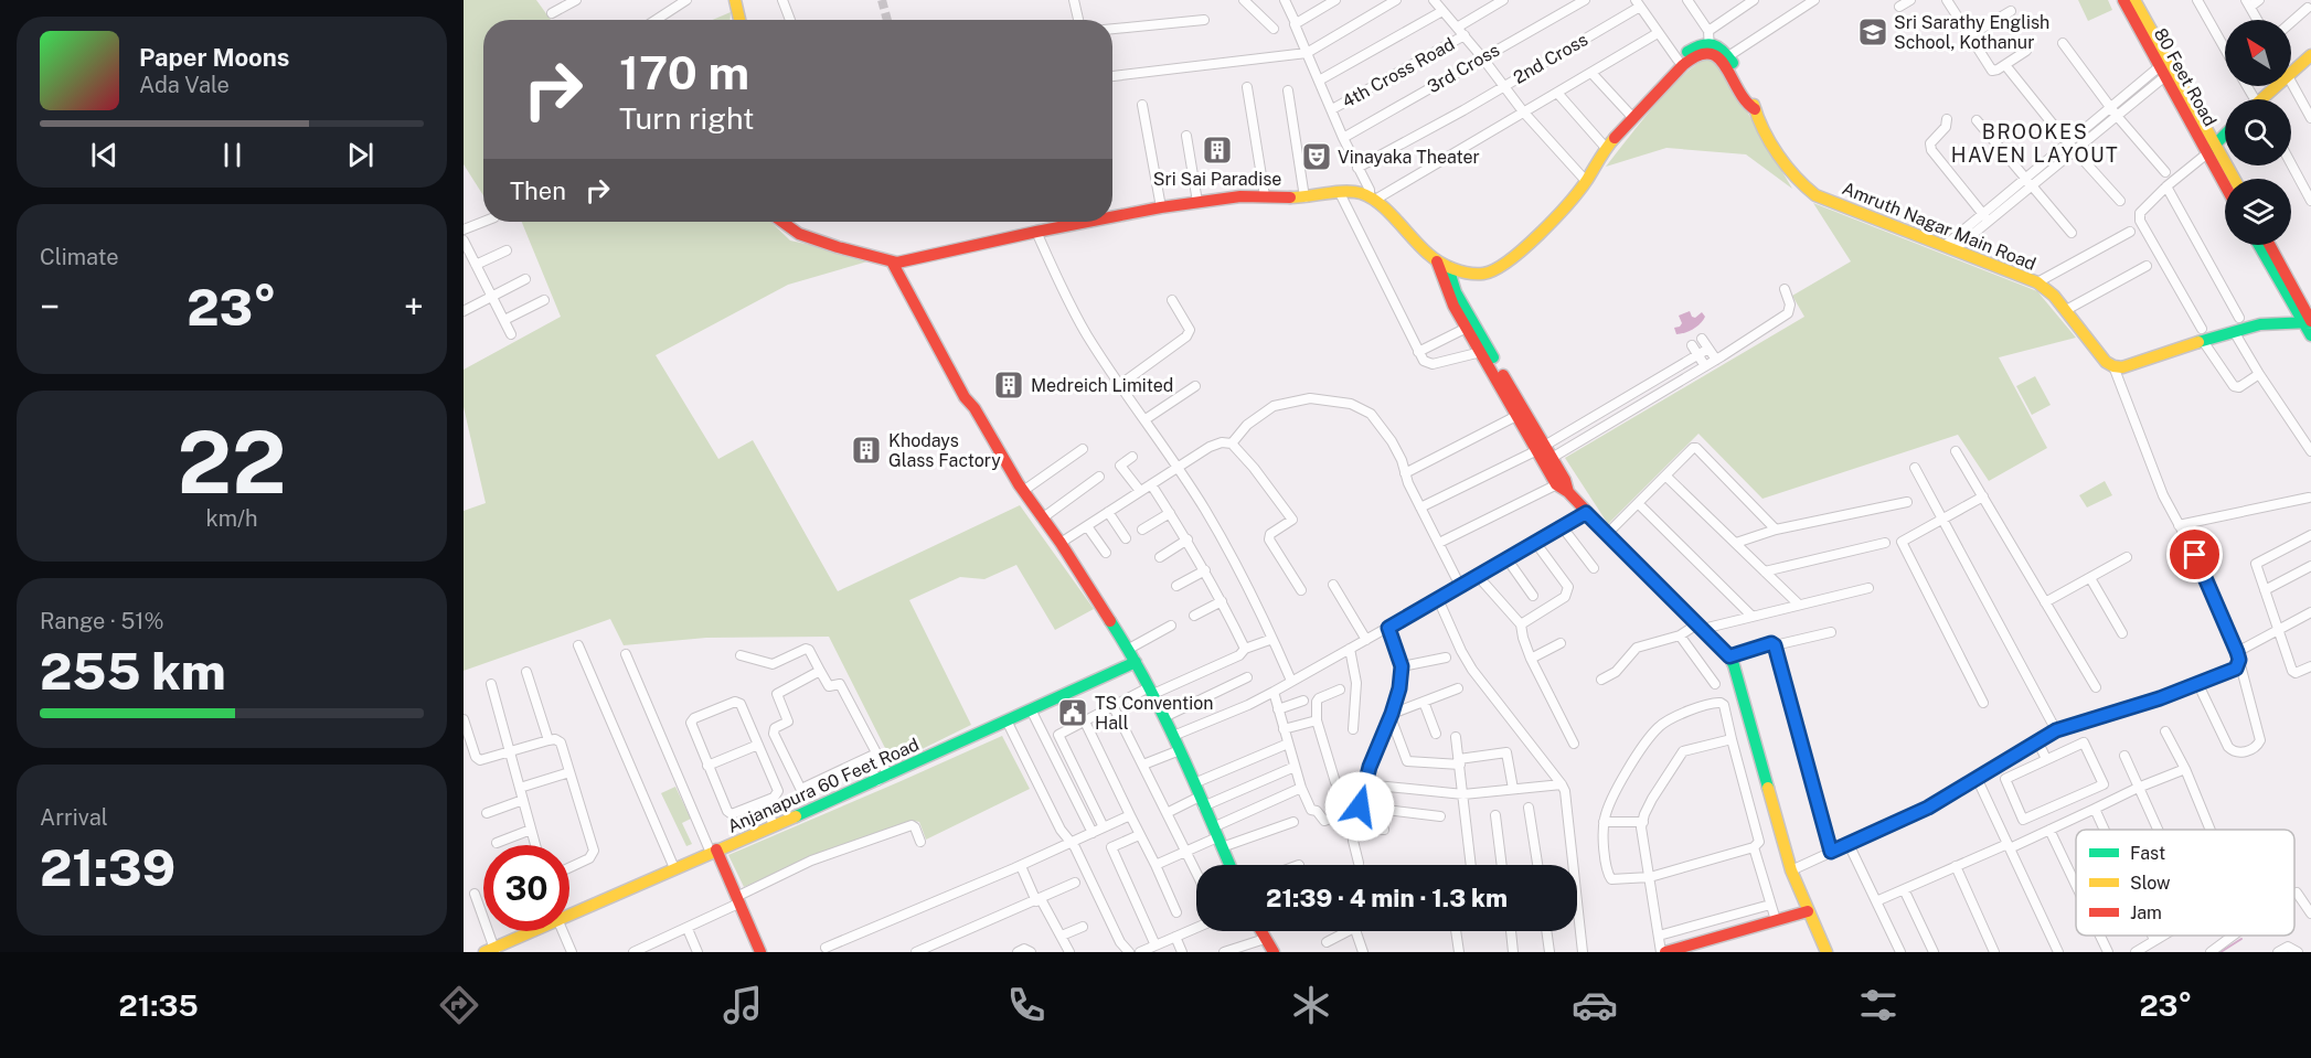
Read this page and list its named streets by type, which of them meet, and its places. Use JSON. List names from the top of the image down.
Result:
{
  "streets": {
    "street": [
      "2nd Cross",
      "3rd Cross",
      "4th Cross Road",
      "80 Feet Road",
      "Amruth Nagar Main Road",
      "Anjanapura 60 Feet Road"
    ]
  },
  "districts": ["BROOKES HAVEN LAYOUT"],
  "places": {
    "school or university": ["Sri Sarathy English School, Kothanur"],
    "building": ["Sri Sai Paradise", "Medreich Limited", "Khodays Glass Factory"],
    "theatre": ["Vinayaka Theater"],
    "public building": ["TS Convention Hall"]
  },
  "legend": ["Fast", "Slow", "Jam"],
  "north": "top left",
  "page": {
    "turn": ["170 m", "Turn right"],
    "song": ["Paper Moons", "Ada Vale"],
    "then": "Then",
    "tile": [
      "Climate",
      ["22", "km/h"],
      ["Range · 51%", "255 km"],
      ["Arrival", "21:39"]
    ],
    "heat": ["−", "23°", "+"],
    "limit": "30",
    "trip": "21:39 · 4 min · 1.3 km",
    "tabs": ["21:35", "23°"]
  }
}
